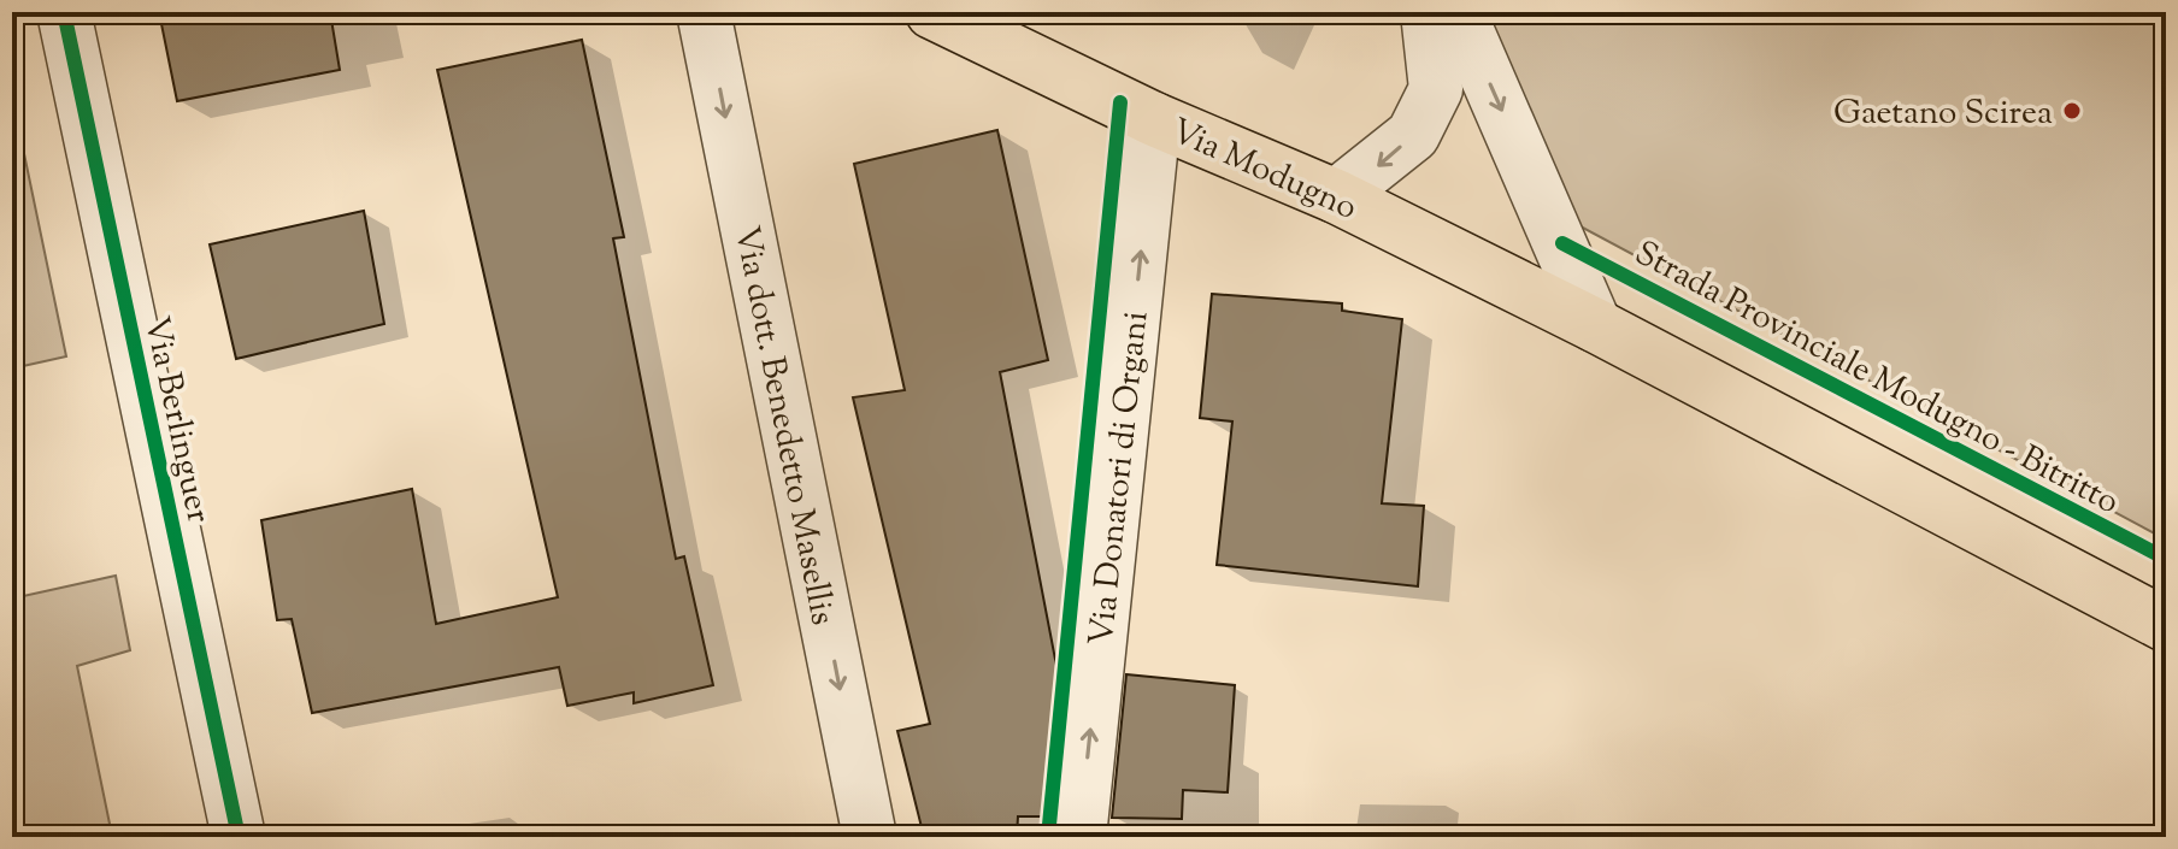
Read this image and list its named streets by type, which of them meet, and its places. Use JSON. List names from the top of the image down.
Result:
{
  "streets": {
    "main road": ["Via Modugno"],
    "street": ["Via Berlinguer", "Via dott. Benedetto Masellis", "Via Donatori di Organi"],
    "cycle path": ["Strada Provinciale Modugno - Bitritto"]
  },
  "crossings": [
    ["Via Modugno", "Via Donatori di Organi"]
  ],
  "one_way": ["Via dott. Benedetto Masellis", "Via Donatori di Organi"],
  "places": ["Gaetano Scirea"]
}
